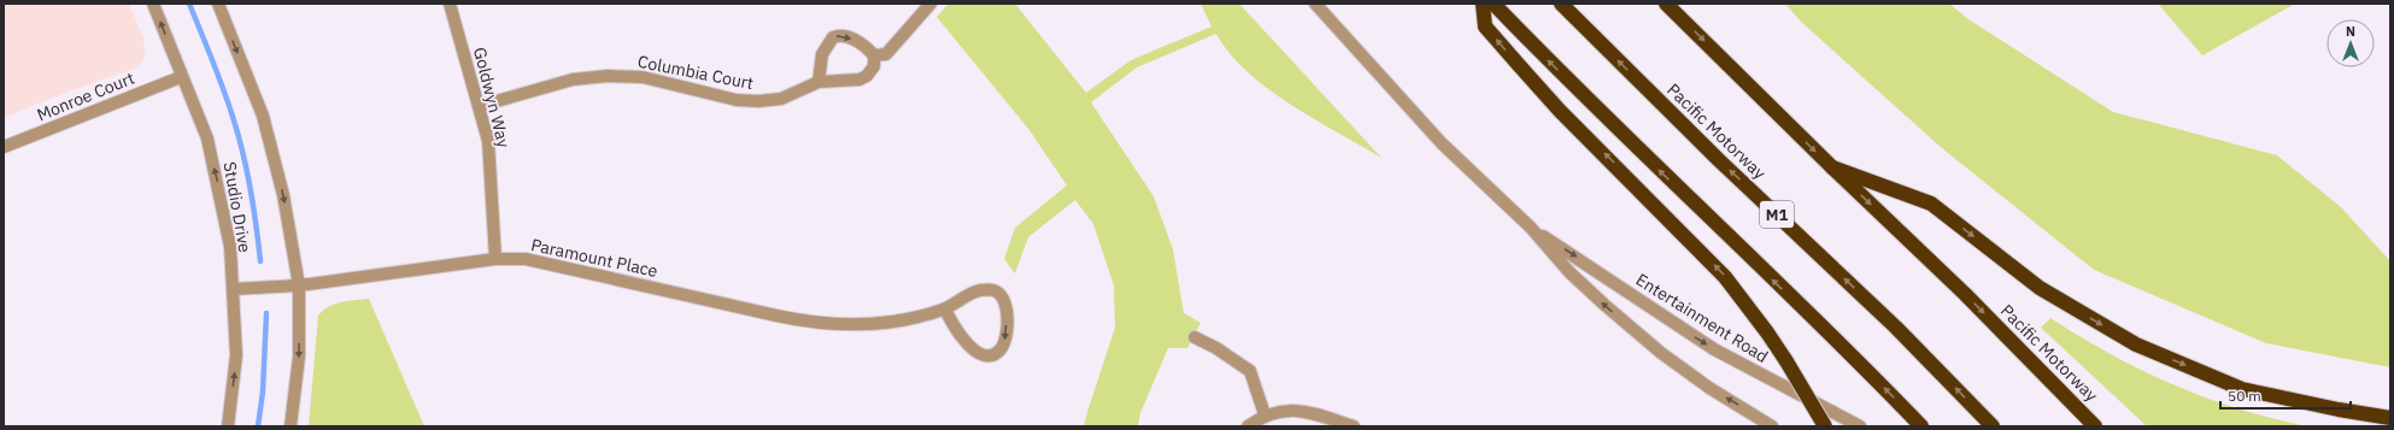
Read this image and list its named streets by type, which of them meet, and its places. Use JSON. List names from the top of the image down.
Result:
{
  "streets": {
    "highway": ["Pacific Motorway", "M1"],
    "street": [
      "Columbia Court",
      "Monroe Court",
      "Goldwyn Way",
      "Studio Drive",
      "Paramount Place",
      "Entertainment Road"
    ]
  },
  "crossings": [
    ["Columbia Court", "Goldwyn Way"],
    ["Monroe Court", "Studio Drive"],
    ["Goldwyn Way", "Paramount Place"],
    ["Studio Drive", "Paramount Place"]
  ],
  "scale_bar": "50 m",
  "north": "top"
}
